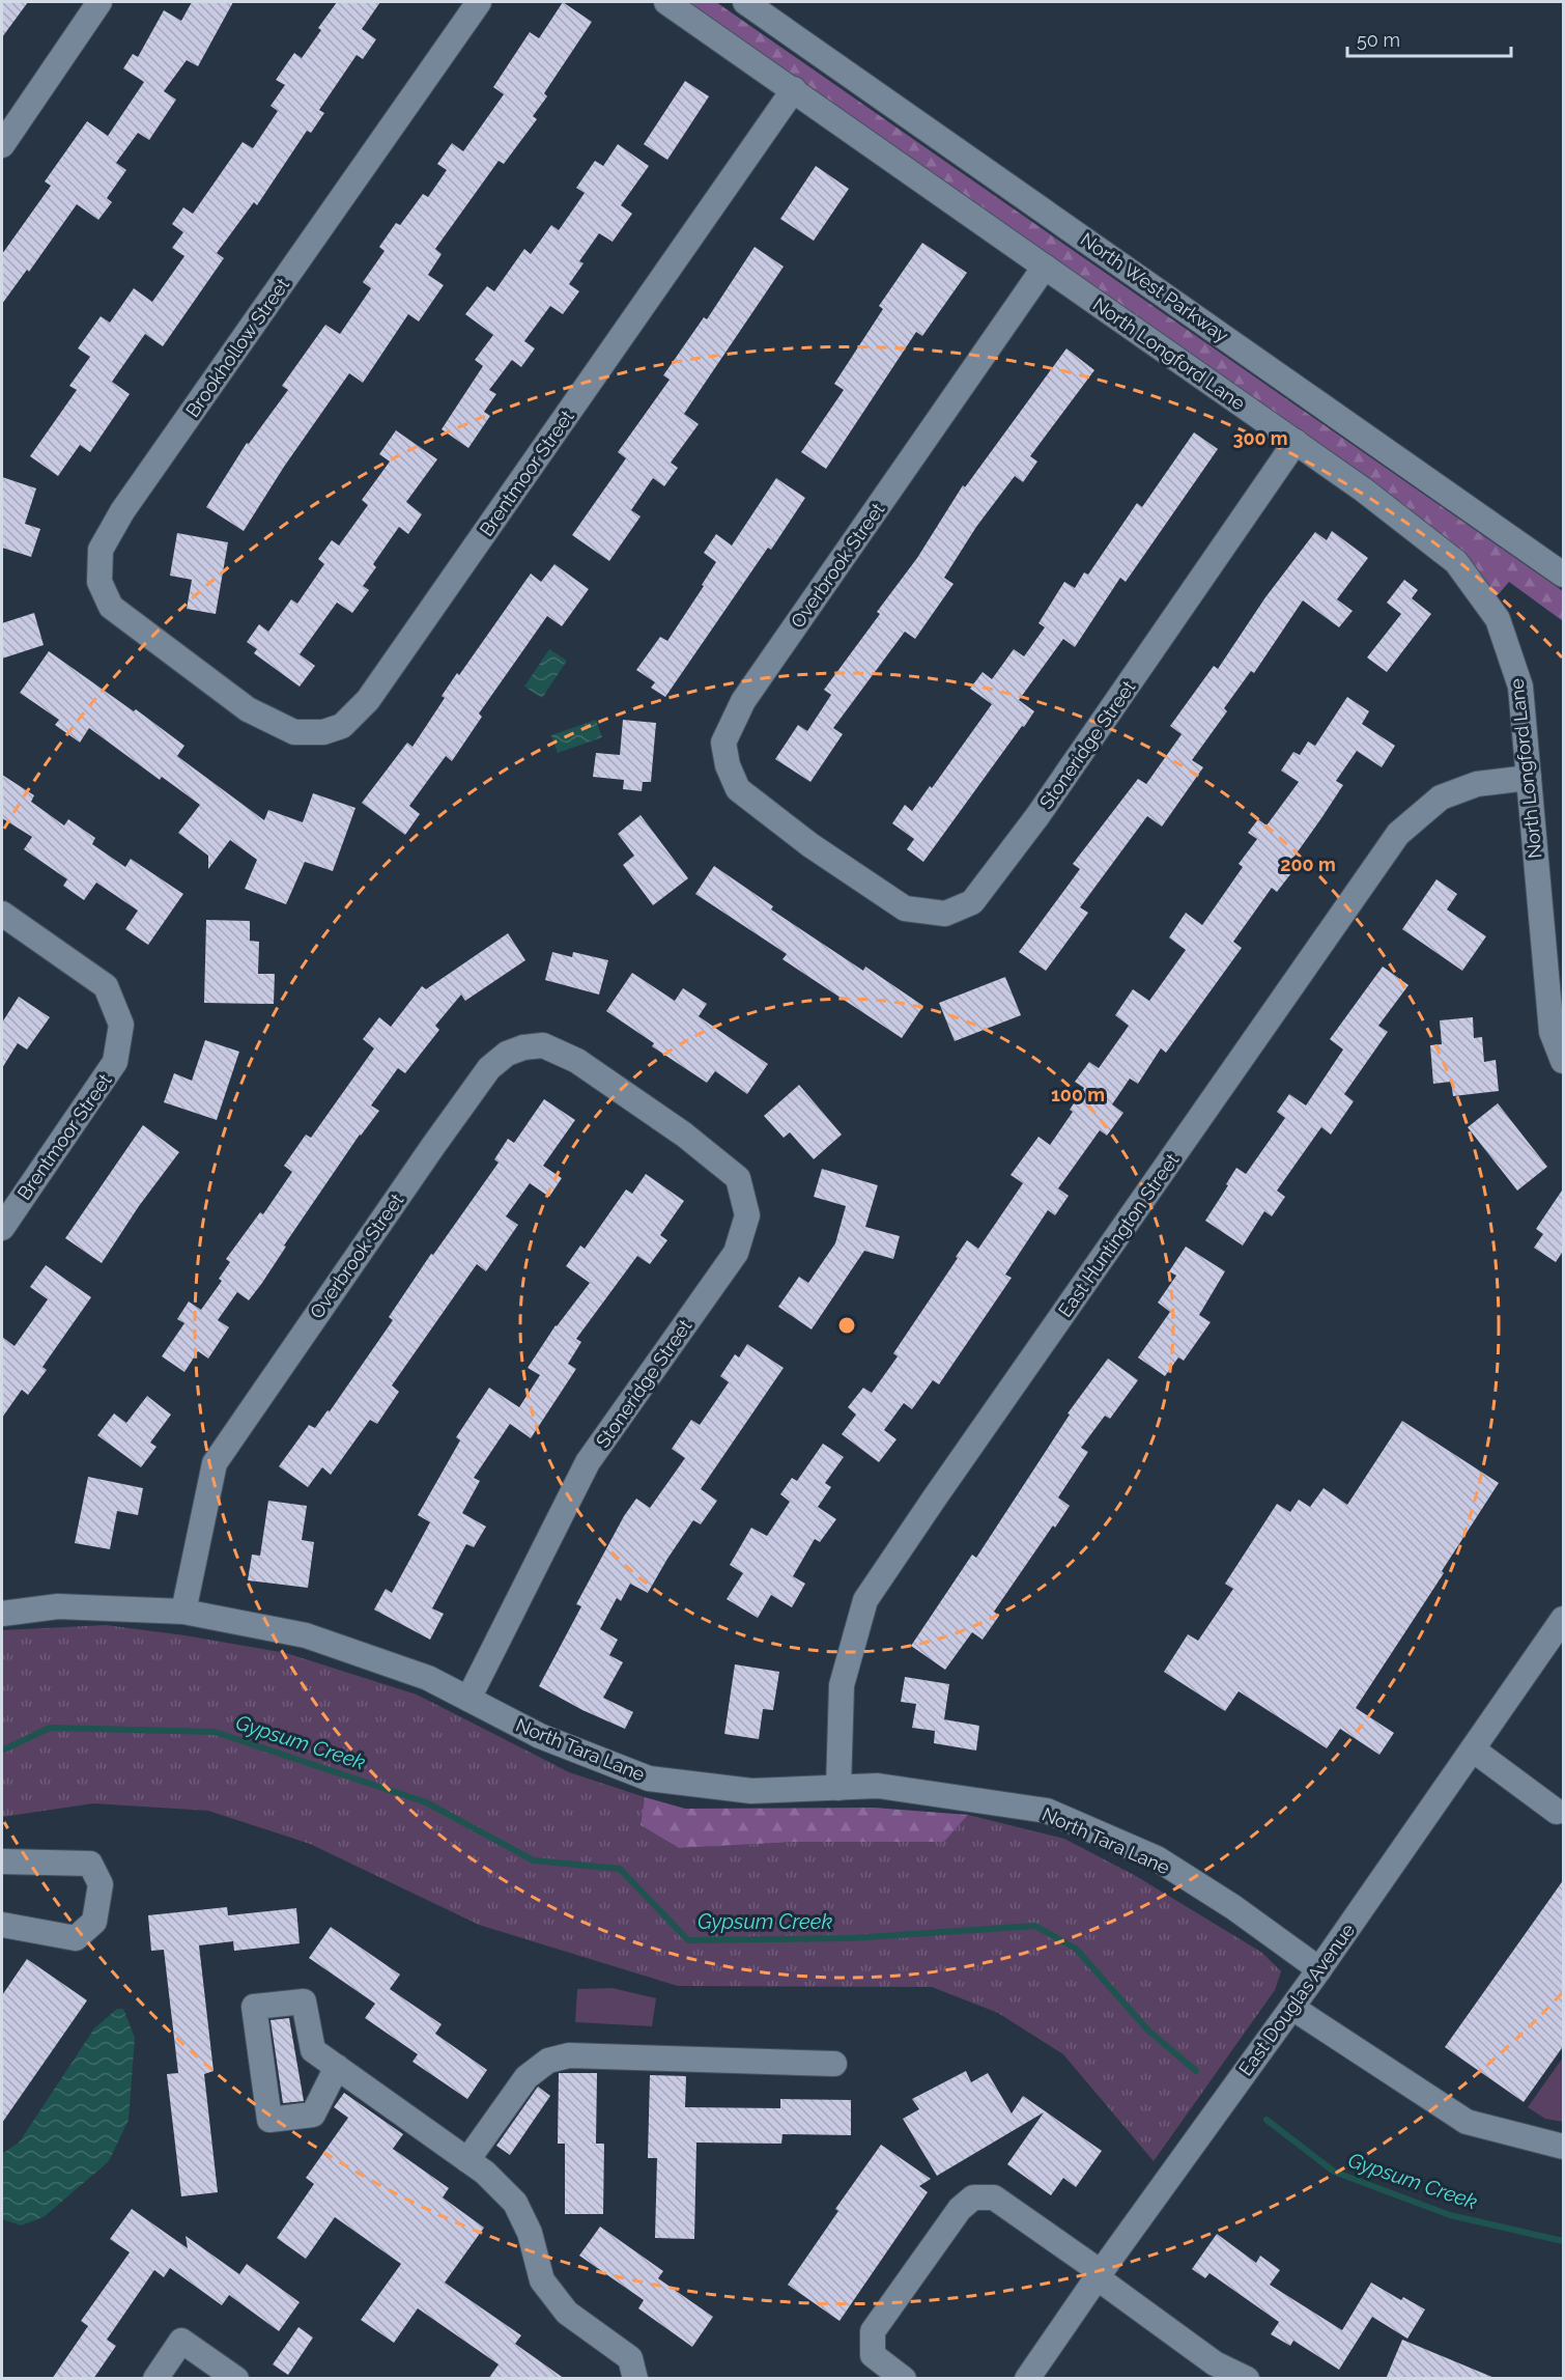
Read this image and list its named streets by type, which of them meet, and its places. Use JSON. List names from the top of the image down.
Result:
{
  "streets": {
    "street": [
      "North West Parkway",
      "Brookhollow Street",
      "North Longford Lane",
      "Brentmoor Street",
      "Overbrook Street",
      "Stoneridge Street",
      "East Huntington Street",
      "North Tara Lane",
      "East Douglas Avenue"
    ]
  },
  "crossings": [
    ["Brookhollow Street", "Brentmoor Street"],
    ["North Longford Lane", "Brentmoor Street"],
    ["North Longford Lane", "Overbrook Street"],
    ["North Longford Lane", "Stoneridge Street"],
    ["North Longford Lane", "East Huntington Street"],
    ["Overbrook Street", "Stoneridge Street"],
    ["Overbrook Street", "North Tara Lane"],
    ["Stoneridge Street", "North Tara Lane"],
    ["East Huntington Street", "North Tara Lane"],
    ["North Tara Lane", "East Douglas Avenue"]
  ],
  "water": ["Gypsum Creek"],
  "scale_bar": "50 m",
  "rings": ["300 m", "200 m", "100 m"]
}
